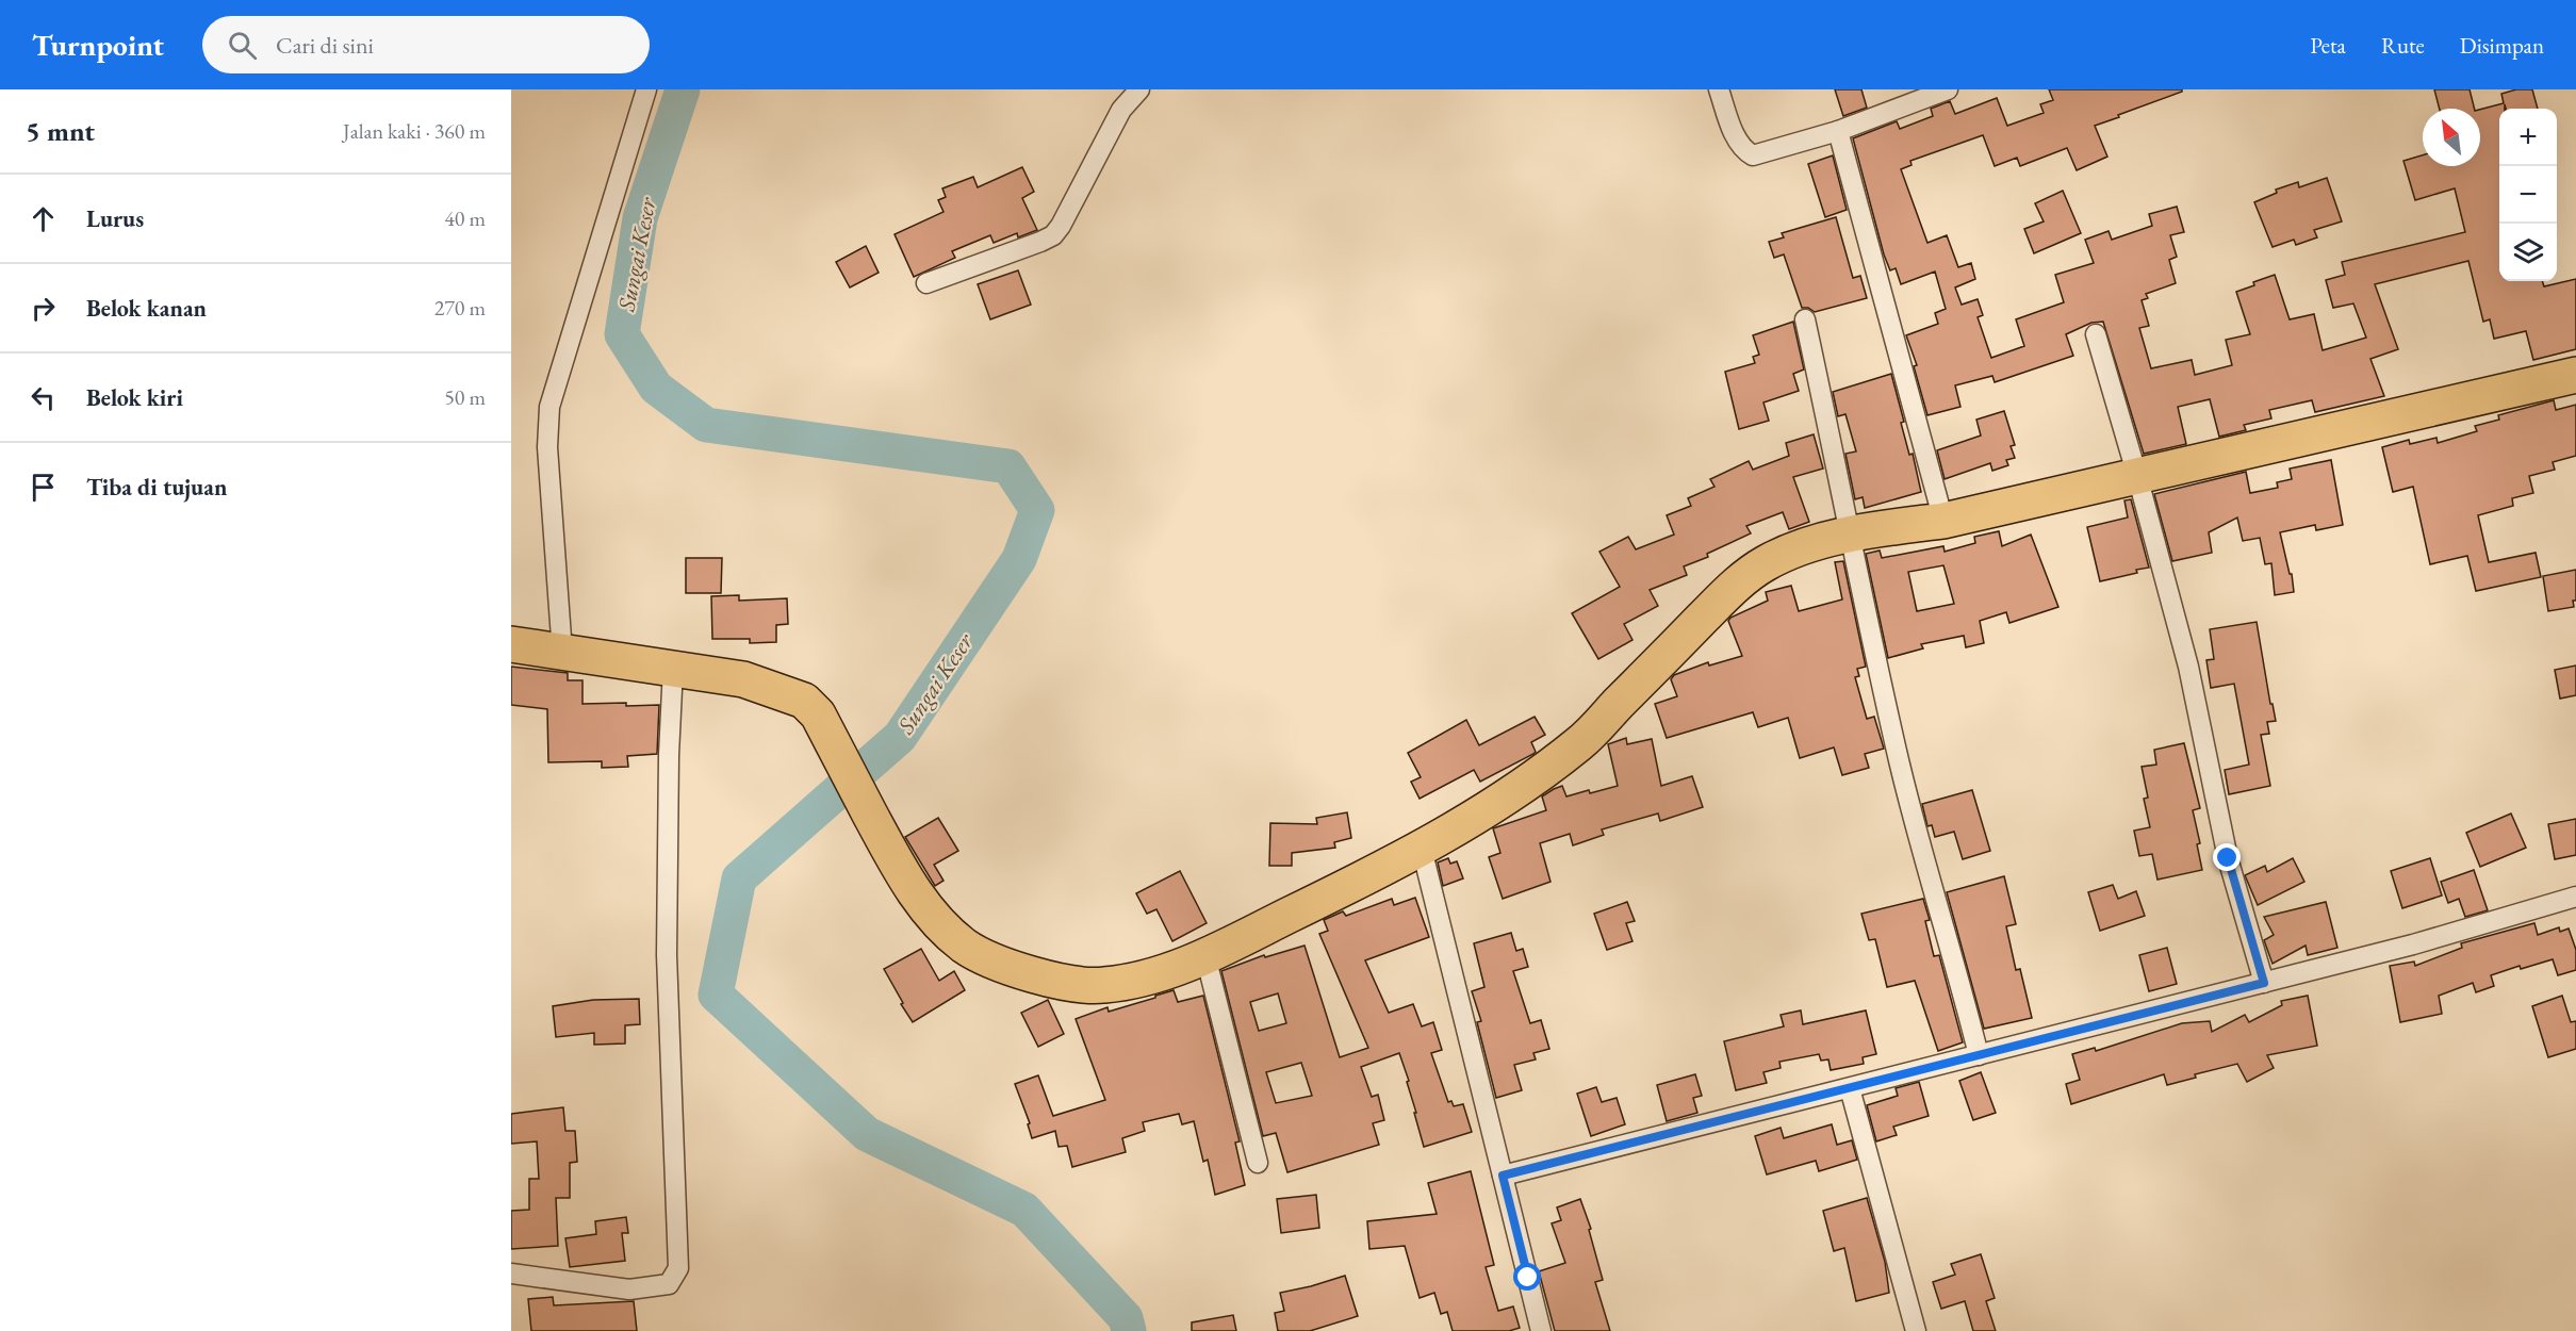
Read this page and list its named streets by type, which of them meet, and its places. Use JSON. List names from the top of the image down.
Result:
{
  "water": ["Sungai Keser"],
  "north": "top left",
  "page": {
    "header": "Turnpoint",
    "search": "Cari di sini",
    "nav": ["Peta", "Rute", "Disimpan"],
    "heading": ["5 mnt", "Jalan kaki · 360 m"],
    "map_buttons": ["+", "−"],
    "list": [
      ["Lurus", "40 m"],
      ["Belok kanan", "270 m"],
      ["Belok kiri", "50 m"],
      "Tiba di tujuan"
    ]
  }
}
